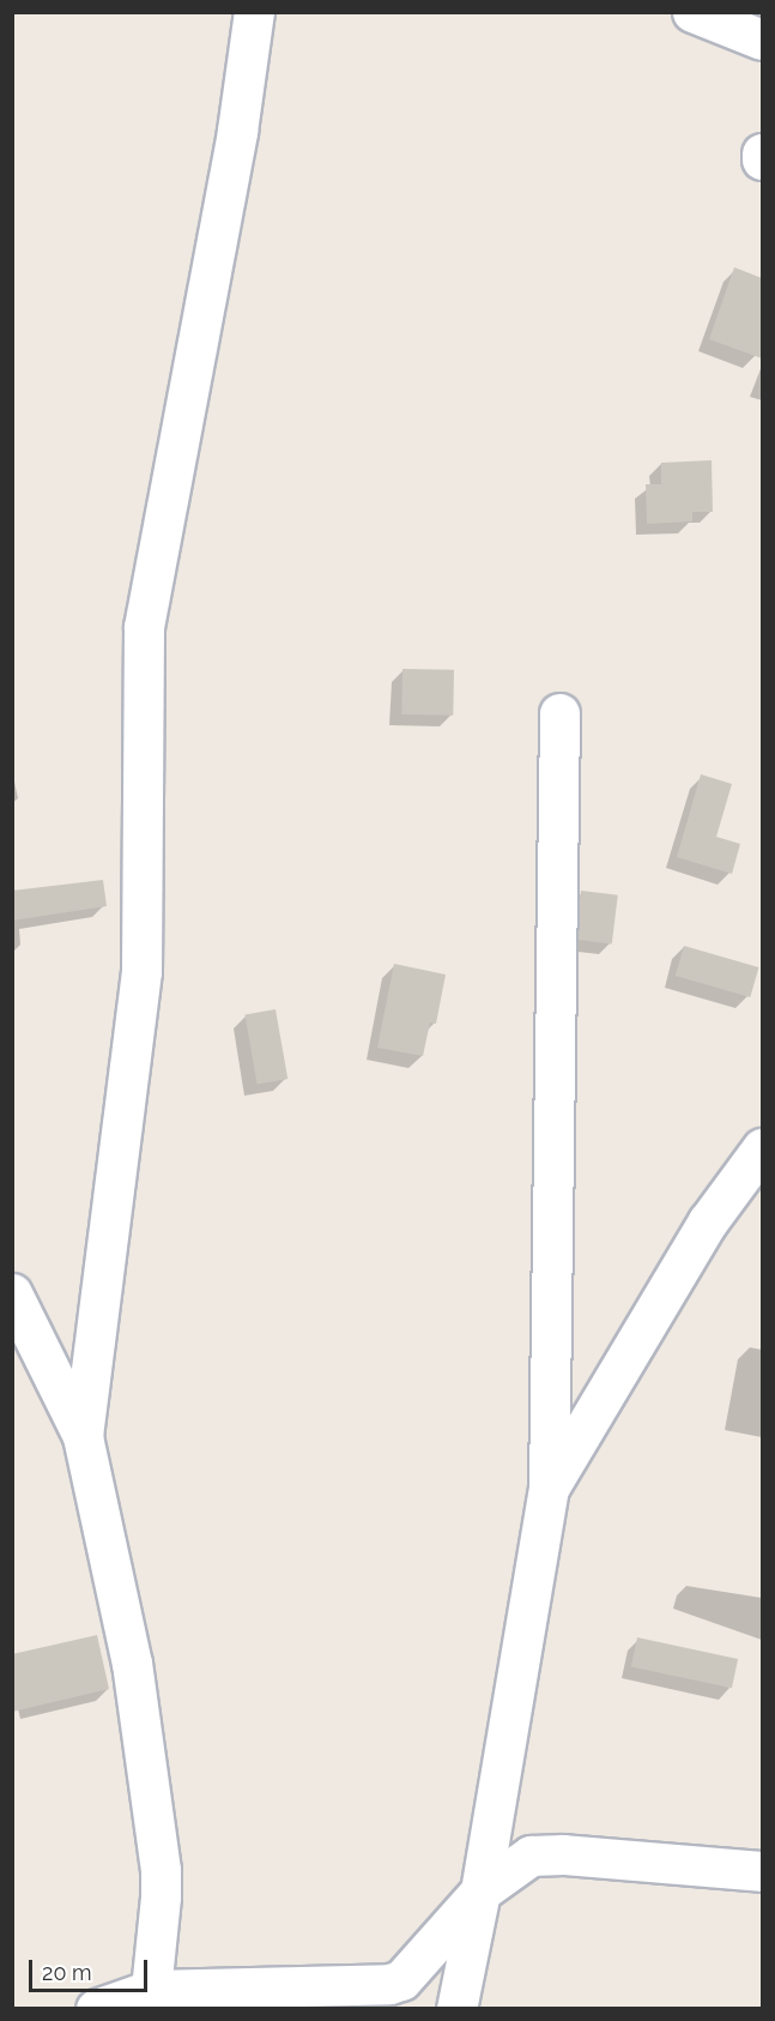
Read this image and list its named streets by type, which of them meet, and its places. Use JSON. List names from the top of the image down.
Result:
{
  "scale_bar": "20 m"
}
